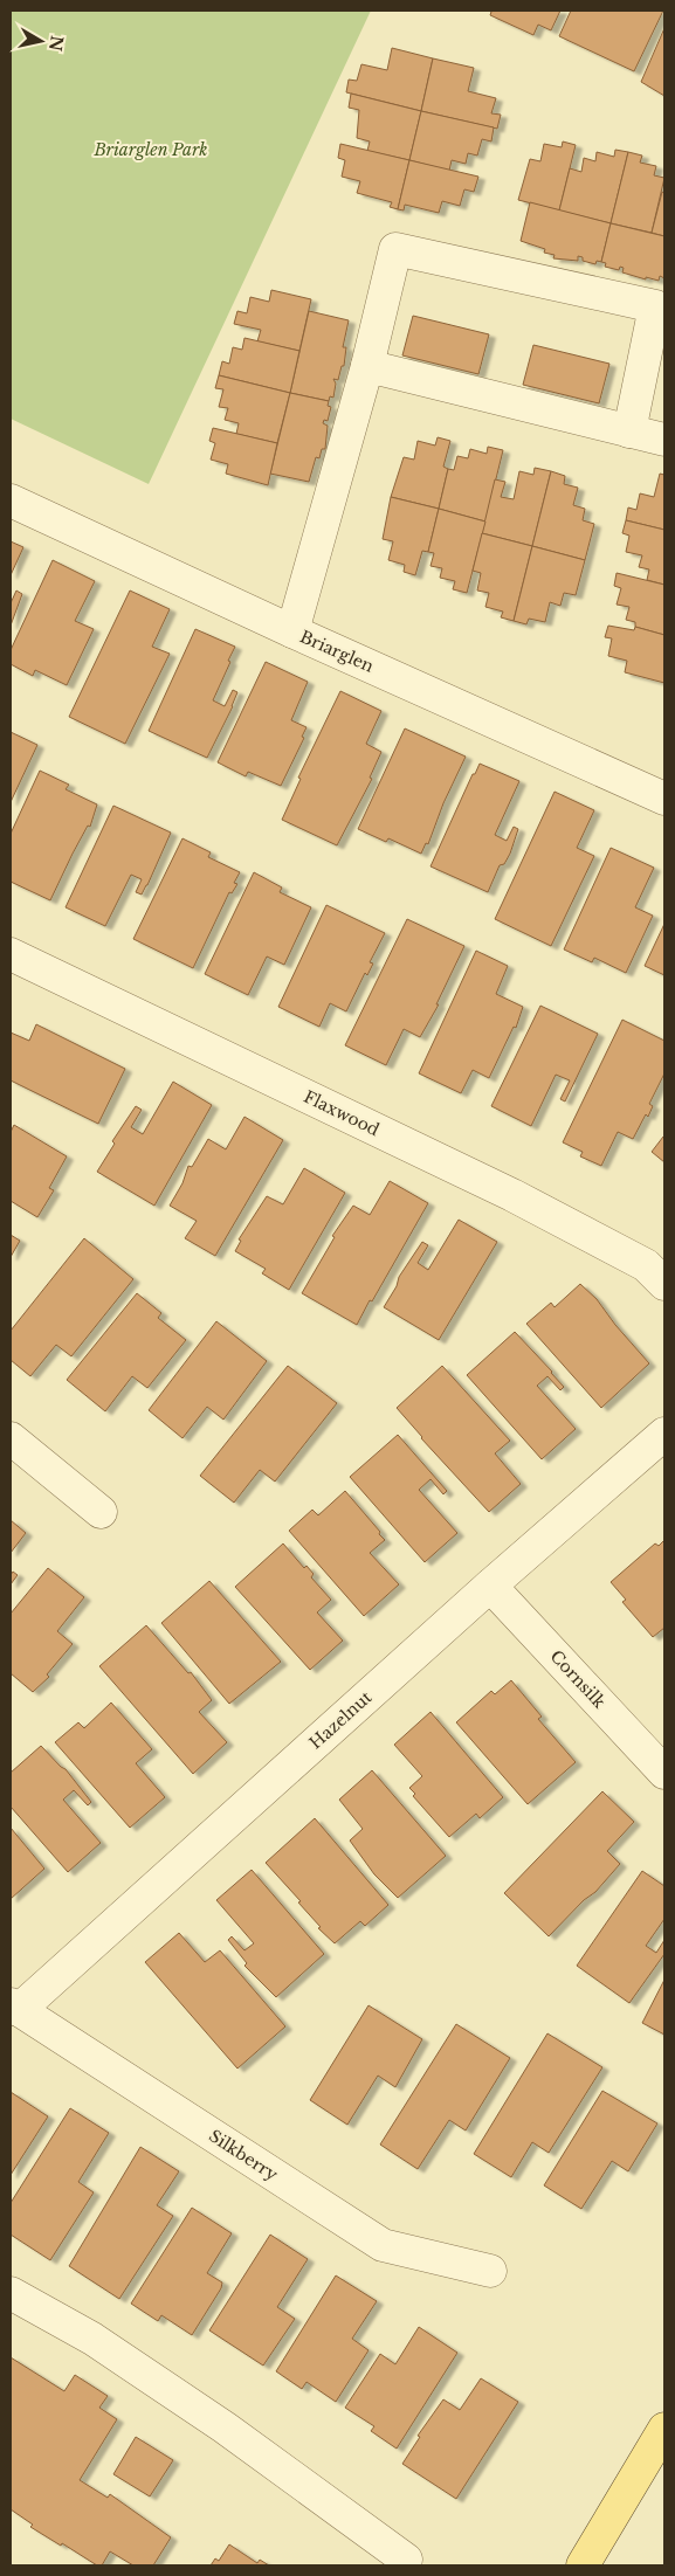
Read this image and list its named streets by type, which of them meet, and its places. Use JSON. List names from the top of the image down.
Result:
{
  "streets": {
    "street": [
      "Briarglen",
      "Flaxwood",
      "Cornsilk",
      "Hazelnut",
      "Silkberry"
    ]
  },
  "crossings": [
    ["Cornsilk", "Hazelnut"],
    ["Hazelnut", "Silkberry"]
  ],
  "parks": ["Briarglen Park"],
  "north": "right"
}
